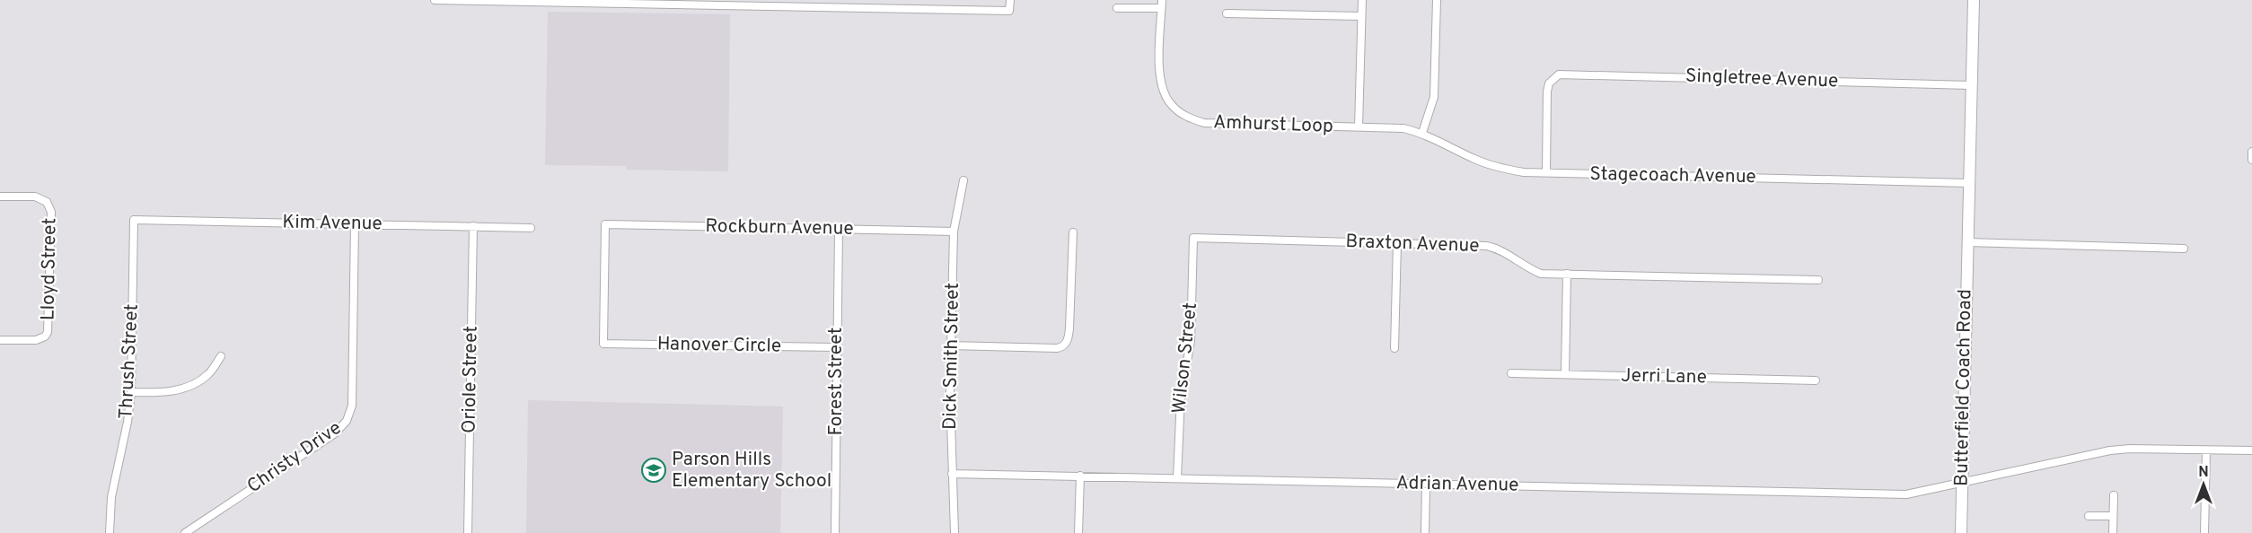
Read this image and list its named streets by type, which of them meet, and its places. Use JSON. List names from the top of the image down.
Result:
{
  "streets": {
    "main road": ["Butterfield Coach Road"],
    "street": [
      "Singletree Avenue",
      "Amhurst Loop",
      "Stagecoach Avenue",
      "Kim Avenue",
      "Rockburn Avenue",
      "Braxton Avenue",
      "Lloyd Street",
      "Hanover Circle",
      "Dick Smith Street",
      "Wilson Street",
      "Thrush Street",
      "Jerri Lane",
      "Oriole Street",
      "Forest Street",
      "Christy Drive",
      "Adrian Avenue"
    ]
  },
  "crossings": [
    ["Singletree Avenue", "Stagecoach Avenue"],
    ["Singletree Avenue", "Butterfield Coach Road"],
    ["Amhurst Loop", "Stagecoach Avenue"],
    ["Stagecoach Avenue", "Butterfield Coach Road"],
    ["Kim Avenue", "Thrush Street"],
    ["Kim Avenue", "Oriole Street"],
    ["Kim Avenue", "Christy Drive"],
    ["Rockburn Avenue", "Hanover Circle"],
    ["Rockburn Avenue", "Dick Smith Street"],
    ["Rockburn Avenue", "Forest Street"],
    ["Braxton Avenue", "Wilson Street"],
    ["Hanover Circle", "Forest Street"],
    ["Dick Smith Street", "Adrian Avenue"],
    ["Wilson Street", "Adrian Avenue"],
    ["Butterfield Coach Road", "Adrian Avenue"]
  ],
  "places": {
    "school or university": ["Parson Hills Elementary School"]
  },
  "north": "top"
}
